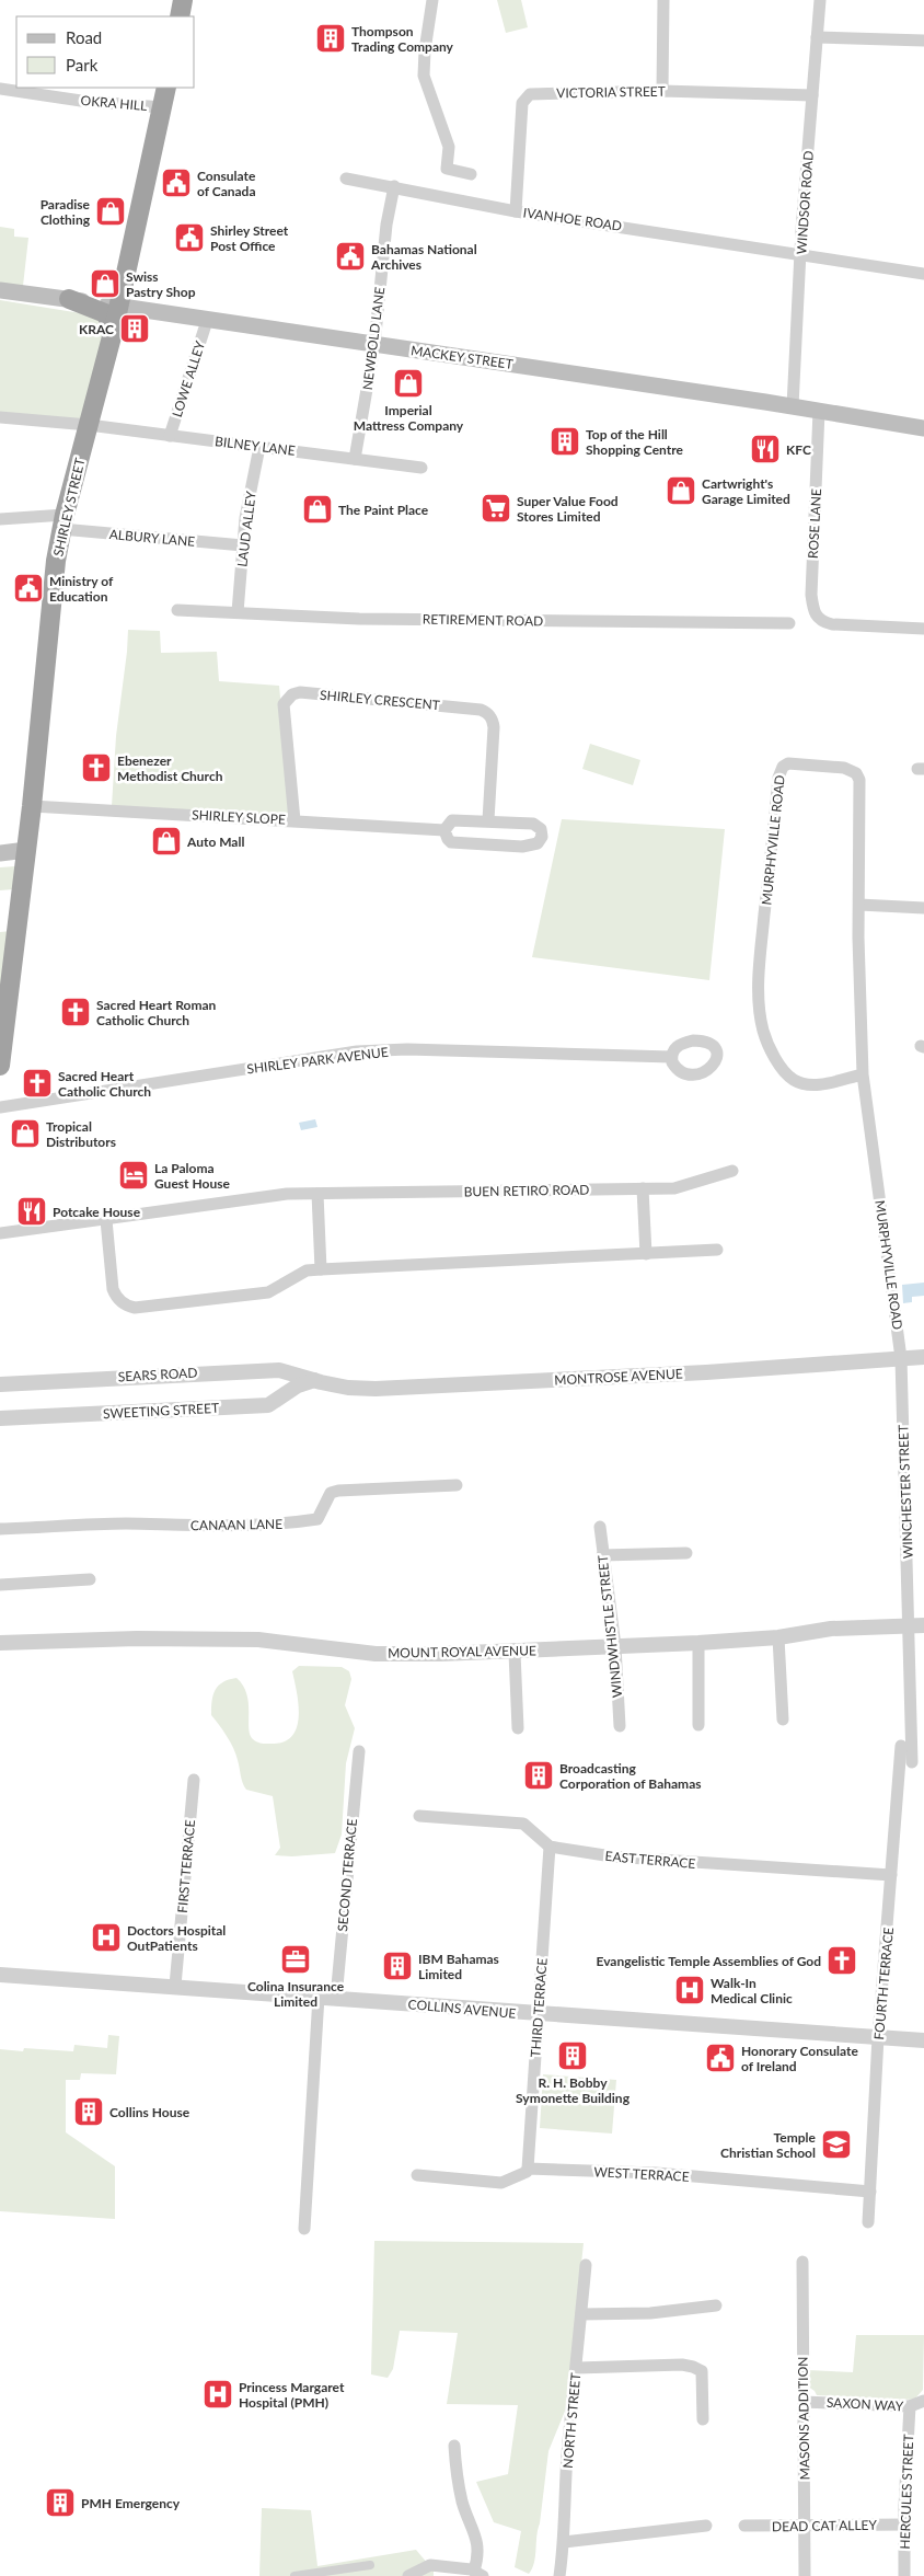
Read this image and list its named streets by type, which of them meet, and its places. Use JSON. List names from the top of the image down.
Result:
{
  "streets": {
    "highway": ["SHIRLEY STREET"],
    "main road": ["MACKEY STREET"],
    "street": [
      "VICTORIA STREET",
      "OKRA HILL",
      "WINDSOR ROAD",
      "IVANHOE ROAD",
      "NEWBOLD LANE",
      "LOWE ALLEY",
      "BILNEY LANE",
      "ROSE LANE",
      "LAUD ALLEY",
      "ALBURY LANE",
      "RETIREMENT ROAD",
      "SHIRLEY CRESCENT",
      "SHIRLEY SLOPE",
      "MURPHYVILLE ROAD",
      "SHIRLEY PARK AVENUE",
      "BUEN RETIRO ROAD",
      "SEARS ROAD",
      "MONTROSE AVENUE",
      "SWEETING STREET",
      "WINCHESTER STREET",
      "CANAAN LANE",
      "WINDWHISTLE STREET",
      "MOUNT ROYAL AVENUE",
      "EAST TERRACE",
      "FIRST TERRACE",
      "SECOND TERRACE",
      "FOURTH TERRACE",
      "THIRD TERRACE",
      "COLLINS AVENUE",
      "WEST TERRACE",
      "SAXON WAY",
      "MASONS ADDITION",
      "NORTH STREET",
      "HERCULES STREET",
      "DEAD CAT ALLEY"
    ]
  },
  "crossings": [
    ["VICTORIA STREET", "WINDSOR ROAD"],
    ["VICTORIA STREET", "IVANHOE ROAD"],
    ["OKRA HILL", "SHIRLEY STREET"],
    ["WINDSOR ROAD", "IVANHOE ROAD"],
    ["WINDSOR ROAD", "MACKEY STREET"],
    ["IVANHOE ROAD", "NEWBOLD LANE"],
    ["NEWBOLD LANE", "MACKEY STREET"],
    ["NEWBOLD LANE", "BILNEY LANE"],
    ["MACKEY STREET", "LOWE ALLEY"],
    ["MACKEY STREET", "SHIRLEY STREET"],
    ["MACKEY STREET", "ROSE LANE"],
    ["LOWE ALLEY", "BILNEY LANE"],
    ["BILNEY LANE", "SHIRLEY STREET"],
    ["BILNEY LANE", "LAUD ALLEY"],
    ["SHIRLEY STREET", "ALBURY LANE"],
    ["SHIRLEY STREET", "SHIRLEY SLOPE"],
    ["LAUD ALLEY", "ALBURY LANE"],
    ["LAUD ALLEY", "RETIREMENT ROAD"],
    ["SHIRLEY CRESCENT", "SHIRLEY SLOPE"],
    ["MURPHYVILLE ROAD", "MONTROSE AVENUE"],
    ["MURPHYVILLE ROAD", "WINCHESTER STREET"],
    ["SEARS ROAD", "MONTROSE AVENUE"],
    ["SEARS ROAD", "SWEETING STREET"],
    ["MONTROSE AVENUE", "SWEETING STREET"],
    ["MONTROSE AVENUE", "WINCHESTER STREET"],
    ["WINCHESTER STREET", "MOUNT ROYAL AVENUE"],
    ["WINDWHISTLE STREET", "MOUNT ROYAL AVENUE"],
    ["EAST TERRACE", "FOURTH TERRACE"],
    ["EAST TERRACE", "THIRD TERRACE"],
    ["FIRST TERRACE", "COLLINS AVENUE"],
    ["SECOND TERRACE", "COLLINS AVENUE"],
    ["FOURTH TERRACE", "COLLINS AVENUE"],
    ["FOURTH TERRACE", "WEST TERRACE"],
    ["THIRD TERRACE", "COLLINS AVENUE"],
    ["THIRD TERRACE", "WEST TERRACE"],
    ["SAXON WAY", "MASONS ADDITION"],
    ["SAXON WAY", "HERCULES STREET"],
    ["MASONS ADDITION", "DEAD CAT ALLEY"],
    ["HERCULES STREET", "DEAD CAT ALLEY"]
  ],
  "places": {
    "building": [
      "Thompson Trading Company",
      "KRAC",
      "Top of the Hill Shopping Centre",
      "Broadcasting Corporation of Bahamas",
      "IBM Bahamas Limited",
      "R. H. Bobby Symonette Building",
      "Collins House",
      "PMH Emergency"
    ],
    "public building": [
      "Consulate of Canada",
      "Shirley Street Post Office",
      "Bahamas National Archives",
      "Ministry of Education",
      "Honorary Consulate of Ireland"
    ],
    "shop": [
      "Paradise Clothing",
      "Swiss Pastry Shop",
      "Imperial Mattress Company",
      "Cartwright's Garage Limited",
      "The Paint Place",
      "Auto Mall",
      "Tropical Distributors"
    ],
    "restaurant": ["KFC", "Potcake House"],
    "supermarket": ["Super Value Food Stores Limited"],
    "church": [
      "Ebenezer Methodist Church",
      "Sacred Heart Roman Catholic Church",
      "Sacred Heart Catholic Church",
      "Evangelistic Temple Assemblies of God"
    ],
    "hotel": ["La Paloma Guest House"],
    "hospital": ["Doctors Hospital OutPatients", "Walk-In Medical Clinic", "Princess Margaret Hospital (PMH)"],
    "office": ["Colina Insurance Limited"],
    "school or university": ["Temple Christian School"]
  },
  "legend": ["Road", "Park"]
}
